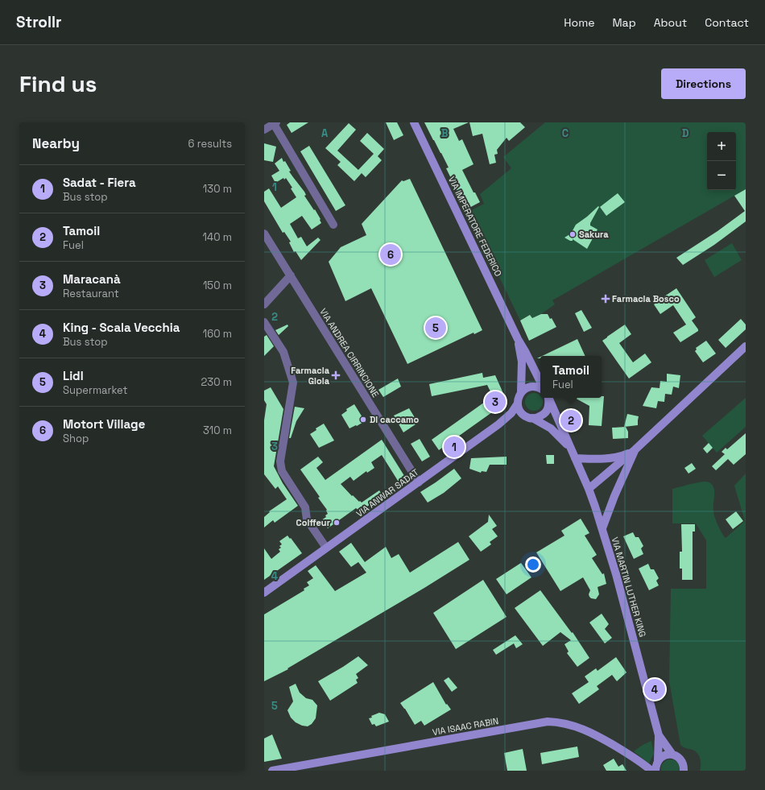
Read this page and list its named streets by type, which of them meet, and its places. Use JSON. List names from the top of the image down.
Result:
{
  "streets": {
    "street": [
      "VIA IMPERATORE FEDERICO",
      "VIA ANDREA CIRRINCIONE",
      "VIA ANWAR SADAT",
      "VIA MARTIN LUTHER KING",
      "VIA ISAAC RABIN"
    ]
  },
  "crossings": [
    ["VIA IMPERATORE FEDERICO", "VIA ANWAR SADAT"],
    ["VIA ANDREA CIRRINCIONE", "VIA ANWAR SADAT"]
  ],
  "places": {
    "other": ["Sakura", "Di caccamo", "Coiffeur"],
    "health": ["Farmacia Bosco", "Farmacia Gioia"]
  },
  "page": {
    "header": "Strollr",
    "nav": [
      "Home",
      "Map",
      "About",
      "Contact"
    ],
    "buttons": "Directions",
    "title": "Find us",
    "heading": ["Nearby", "6 results"],
    "map_buttons": ["+", "−"],
    "list": [
      {
        "mark": "1",
        "name": "Sadat - Fiera",
        "note": "Bus stop",
        "value": "130 m"
      },
      {
        "mark": "2",
        "name": "Tamoil",
        "note": "Fuel",
        "value": "140 m"
      },
      {
        "mark": "3",
        "name": "Maracanà",
        "note": "Restaurant",
        "value": "150 m"
      },
      {
        "mark": "4",
        "name": "King - Scala Vecchia",
        "note": "Bus stop",
        "value": "160 m"
      },
      {
        "mark": "5",
        "name": "Lidl",
        "note": "Supermarket",
        "value": "230 m"
      },
      {
        "mark": "6",
        "name": "Motort Village",
        "note": "Shop",
        "value": "310 m"
      }
    ],
    "pins": [
      "6",
      "5",
      "3",
      "2",
      "1",
      "4"
    ],
    "popup": ["Tamoil", "Fuel"]
  },
  "grid": {
    "columns": [
      "A",
      "B",
      "C",
      "D"
    ],
    "rows": [
      "1",
      "2",
      "3",
      "4",
      "5"
    ]
  }
}
